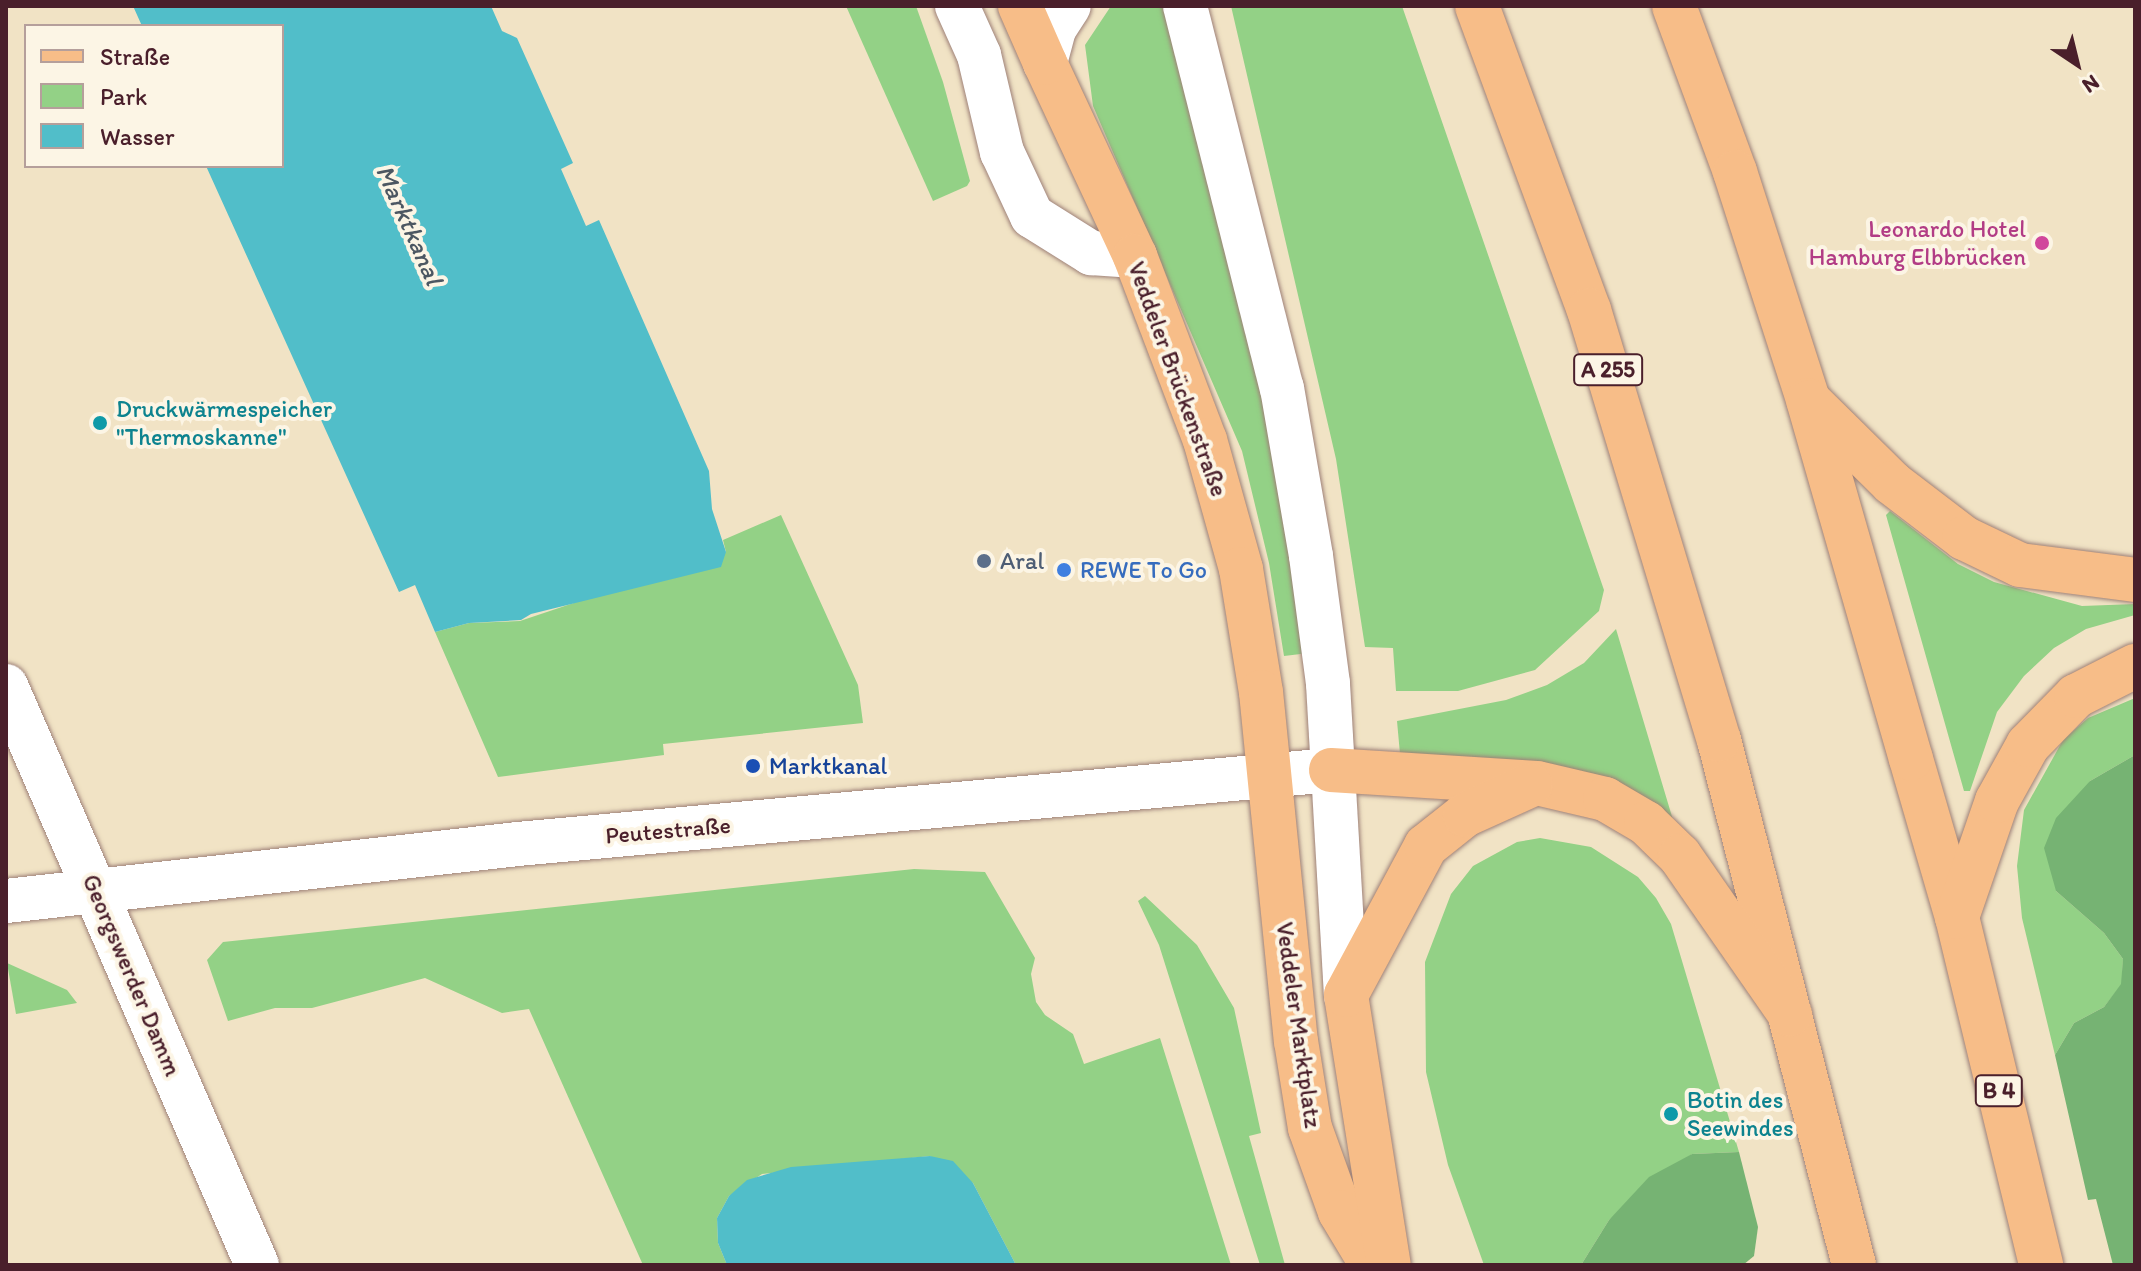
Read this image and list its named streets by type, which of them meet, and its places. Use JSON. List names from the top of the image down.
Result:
{
  "streets": {
    "main road": [
      "A 255",
      "Veddeler Brückenstraße",
      "Veddeler Marktplatz",
      "B 4"
    ],
    "street": ["Peutestraße", "Georgswerder Damm"]
  },
  "crossings": [
    ["Veddeler Brückenstraße", "Peutestraße"],
    ["Veddeler Brückenstraße", "Veddeler Marktplatz"],
    ["Peutestraße", "Georgswerder Damm"],
    ["Peutestraße", "Veddeler Marktplatz"]
  ],
  "water": ["Marktkanal"],
  "places": [
    "Leonardo Hotel Hamburg Elbbrücken",
    "Druckwärmespeicher \"Thermoskanne\"",
    "Aral",
    "REWE To Go",
    "Marktkanal",
    "Botin des Seewindes"
  ],
  "legend": ["Straße", "Park", "Wasser"],
  "north": "bottom right"
}
